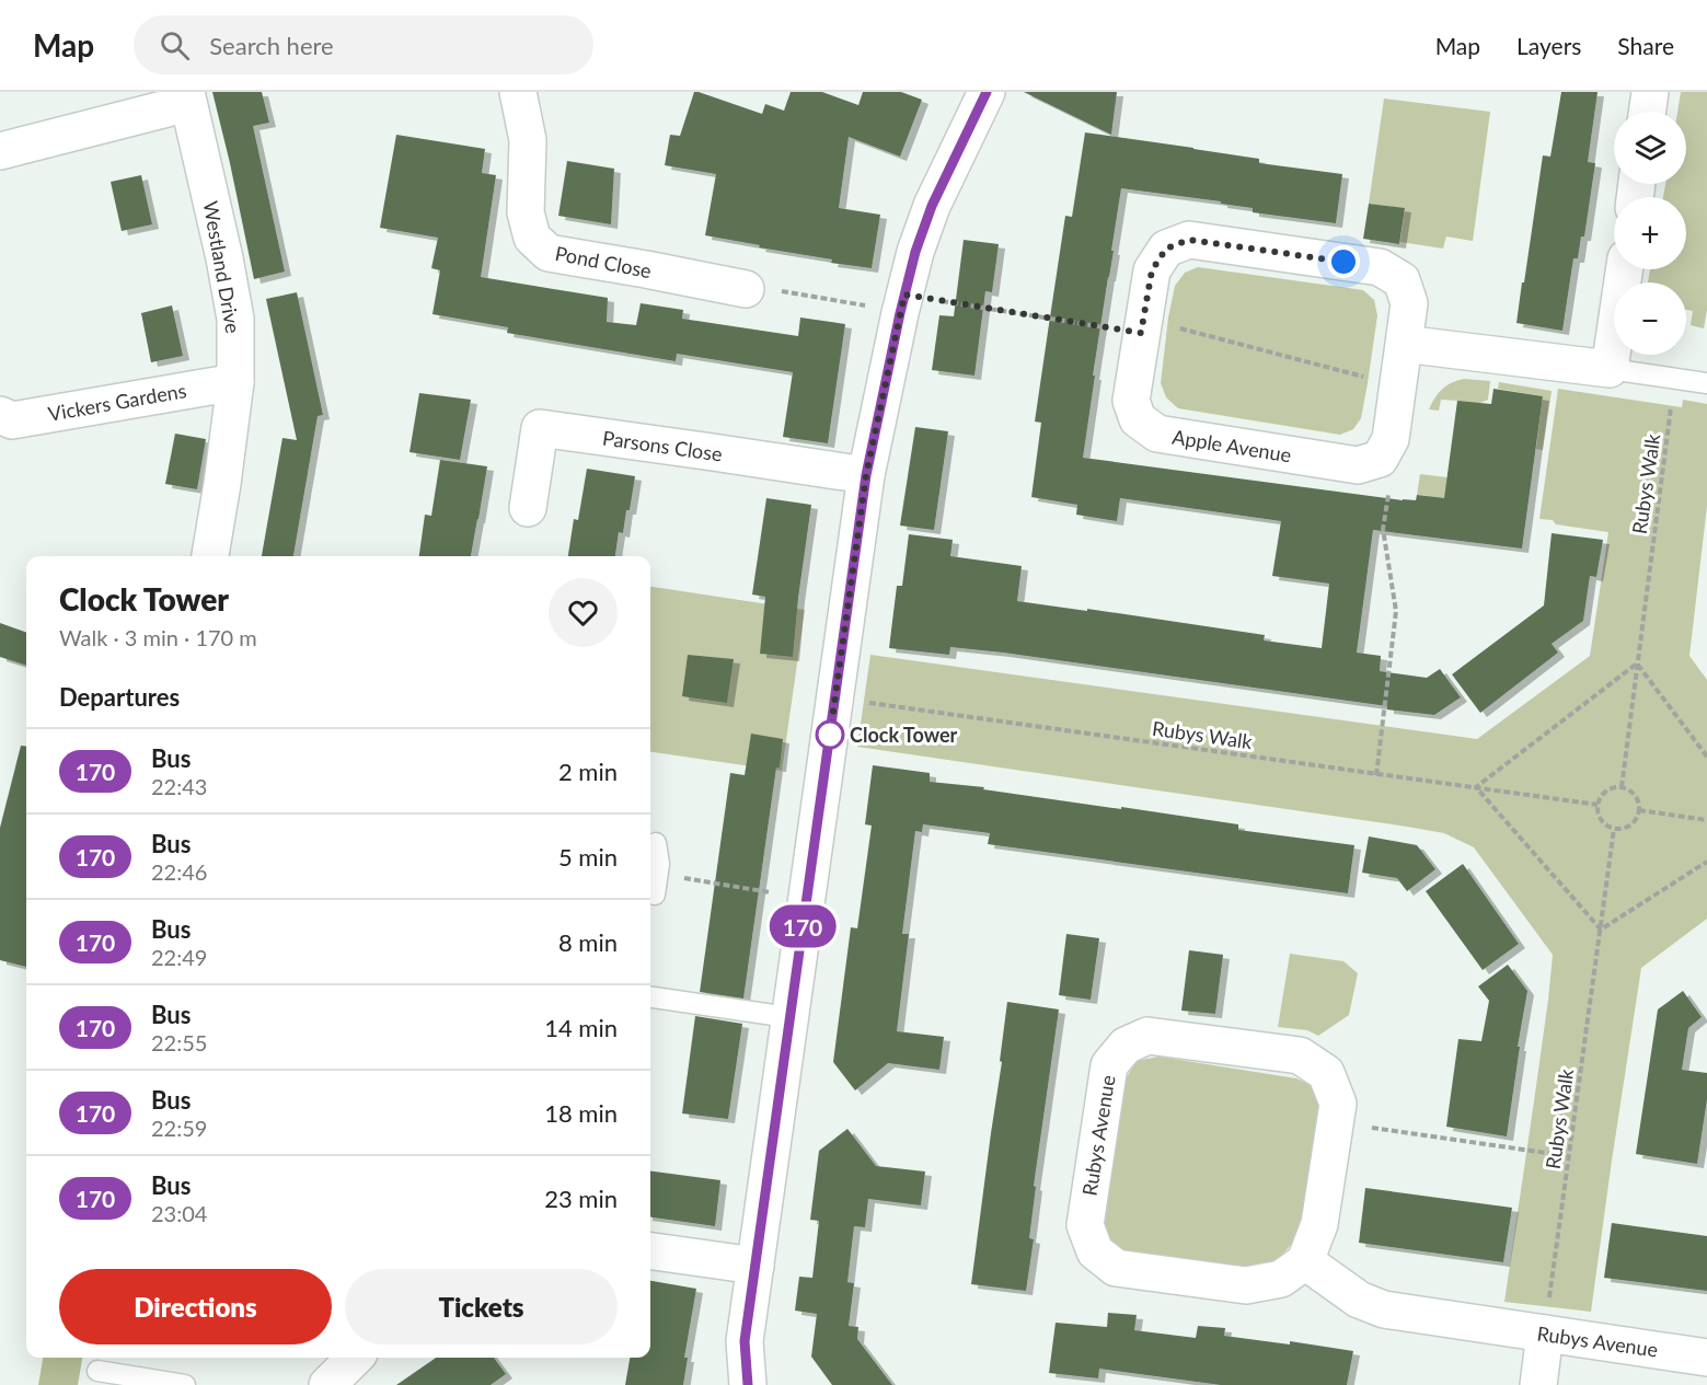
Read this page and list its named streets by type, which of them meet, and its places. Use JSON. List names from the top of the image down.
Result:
{
  "streets": {
    "street": [
      "Pond Close",
      "Westland Drive",
      "Vickers Gardens",
      "Parsons Close",
      "Apple Avenue",
      "Rubys Avenue"
    ],
    "path": ["Rubys Walk"]
  },
  "crossings": [
    ["Westland Drive", "Vickers Gardens"],
    ["Rubys Walk", "Rubys Avenue"]
  ],
  "places": ["Clock Tower"],
  "lines": ["bus line 170"],
  "page": {
    "header": "Map",
    "search": "Search here",
    "nav": ["Map", "Layers", "Share"],
    "on_map": "170",
    "map_buttons": ["+", "−"],
    "heading": [
      ["Clock Tower", "Walk · 3 min · 170 m"],
      "Departures"
    ],
    "list": [
      {
        "mark": "170",
        "name": "Bus",
        "note": "22:43",
        "value": "2 min"
      },
      {
        "mark": "170",
        "name": "Bus",
        "note": "22:46",
        "value": "5 min"
      },
      {
        "mark": "170",
        "name": "Bus",
        "note": "22:49",
        "value": "8 min"
      },
      {
        "mark": "170",
        "name": "Bus",
        "note": "22:55",
        "value": "14 min"
      },
      {
        "mark": "170",
        "name": "Bus",
        "note": "22:59",
        "value": "18 min"
      },
      {
        "mark": "170",
        "name": "Bus",
        "note": "23:04",
        "value": "23 min"
      }
    ],
    "buttons": ["Directions", "Tickets"]
  }
}
